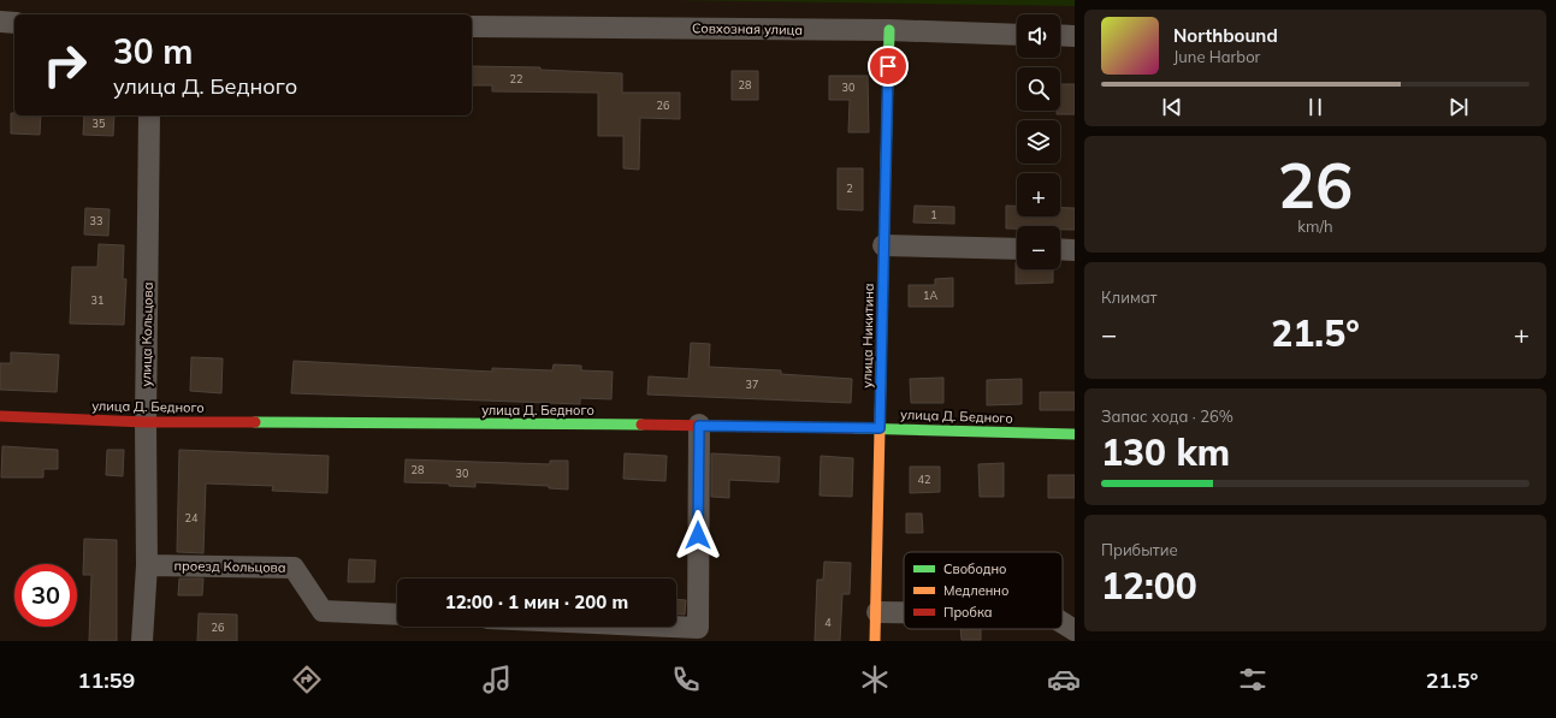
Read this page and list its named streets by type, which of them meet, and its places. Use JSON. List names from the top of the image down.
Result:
{
  "streets": {
    "street": [
      "Совхозная улица",
      "улица Кольцова",
      "улица Никитина",
      "улица Д. Бедного",
      "проезд Кольцова"
    ]
  },
  "crossings": [
    ["Совхозная улица", "улица Никитина"],
    ["улица Кольцова", "улица Д. Бедного"],
    ["улица Кольцова", "проезд Кольцова"],
    ["улица Никитина", "улица Д. Бедного"]
  ],
  "house_numbers": [
    "22",
    "28",
    "30",
    "26",
    "35",
    "2",
    "1",
    "33",
    "1А",
    "31",
    "37",
    "28",
    "30",
    "42",
    "24",
    "4",
    "26"
  ],
  "legend": ["Свободно", "Медленно", "Пробка"],
  "page": {
    "map_buttons": ["+", "−"],
    "turn": ["30 m", "улица Д. Бедного"],
    "song": ["Northbound", "June Harbor"],
    "tile": [
      ["26", "km/h"],
      "Климат",
      ["Запас хода · 26%", "130 km"],
      ["Прибытие", "12:00"]
    ],
    "heat": ["−", "21.5°", "+"],
    "limit": "30",
    "trip": "12:00 · 1 мин · 200 m",
    "tabs": ["11:59", "21.5°"]
  }
}
